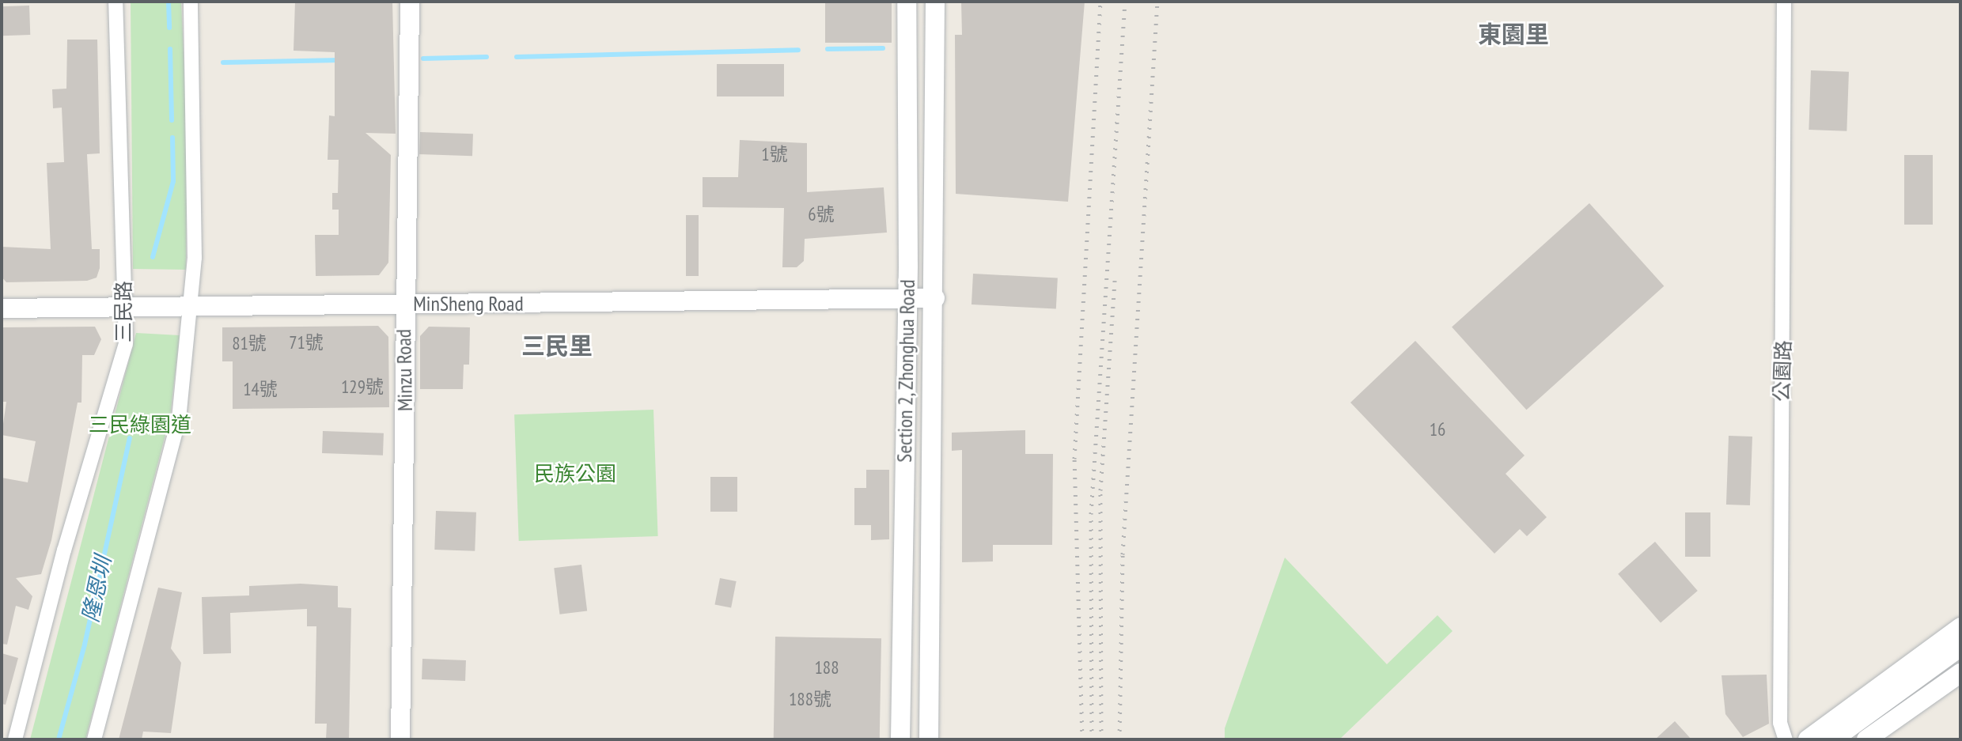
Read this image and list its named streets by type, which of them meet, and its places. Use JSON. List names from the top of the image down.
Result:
{
  "streets": {
    "street": [
      "MinSheng Road",
      "三民路",
      "Minzu Road",
      "Section 2, Zhonghua Road",
      "公園路"
    ]
  },
  "crossings": [
    ["MinSheng Road", "三民路"],
    ["MinSheng Road", "Minzu Road"],
    ["MinSheng Road", "Section 2, Zhonghua Road"]
  ],
  "districts": ["東園里", "三民里"],
  "water": ["隆恩圳"],
  "parks": ["三民綠園道", "民族公園"],
  "house_numbers": [
    "1號",
    "6號",
    "71號",
    "81號",
    "129號",
    "14號",
    "16",
    "188",
    "188號"
  ]
}
